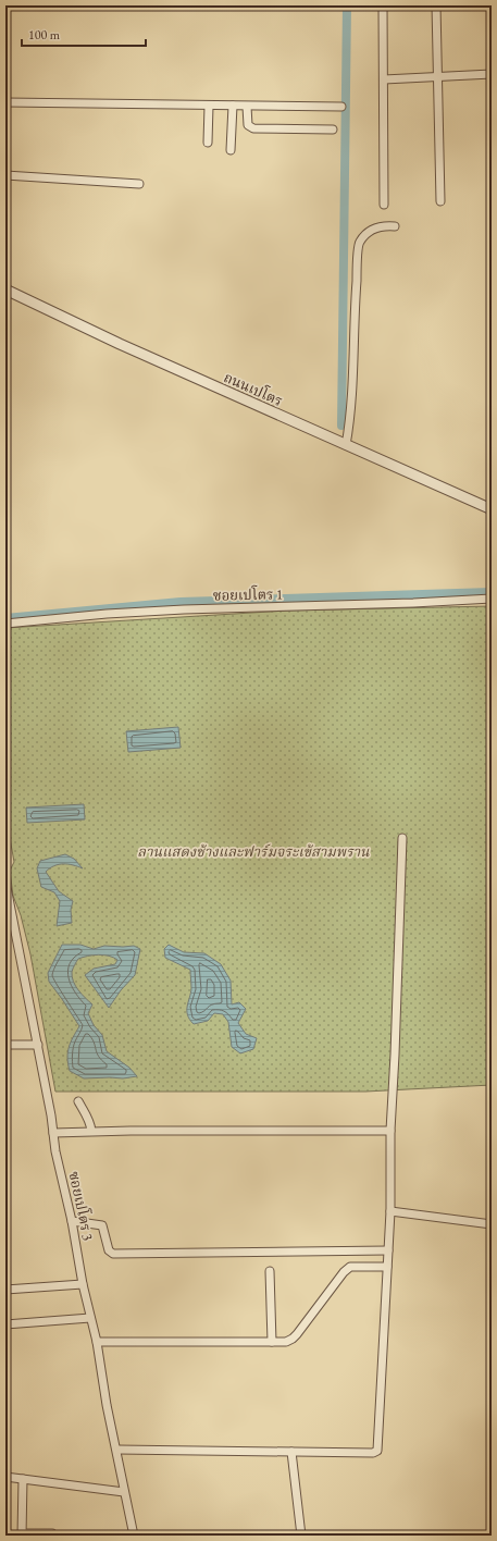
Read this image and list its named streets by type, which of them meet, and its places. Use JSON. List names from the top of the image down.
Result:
{
  "streets": {
    "street": ["ถนนเปโตร", "ซอยเปโตร 1", "ซอยเปโตร 3"]
  },
  "parks": ["ลานแสดงช้างและฟาร์มจระเข้สามพราน"],
  "scale_bar": "100 m"
}
